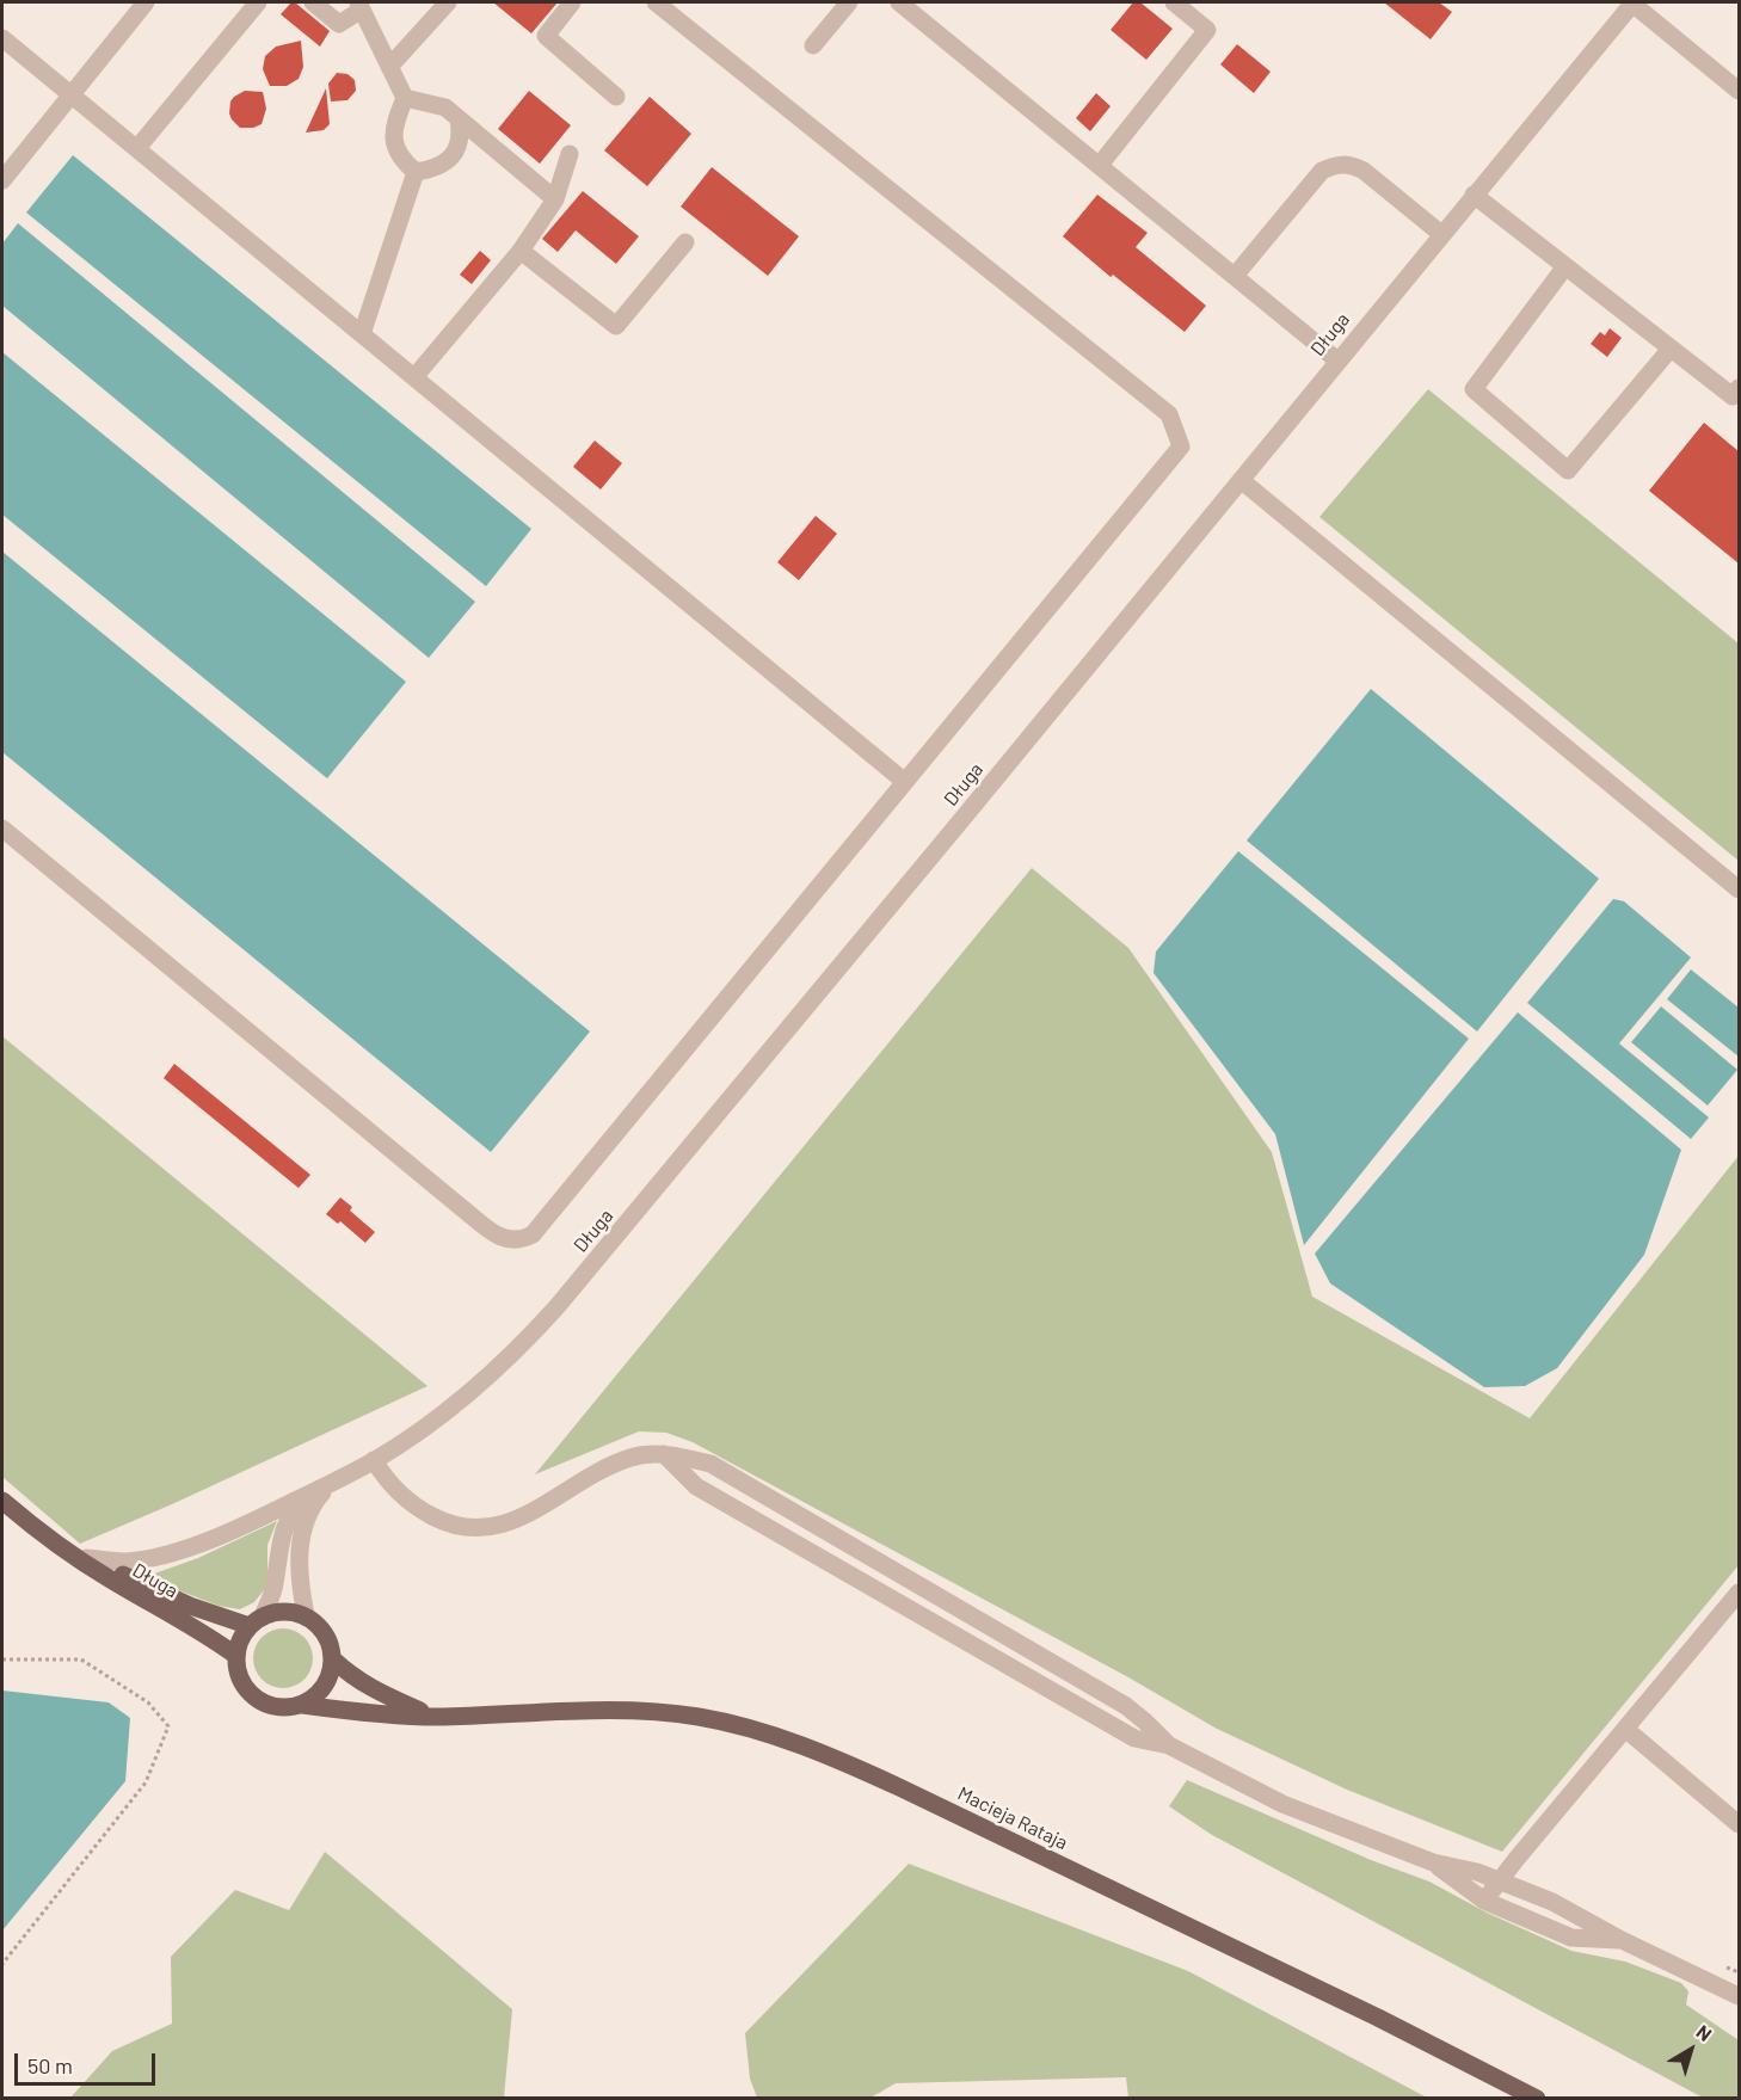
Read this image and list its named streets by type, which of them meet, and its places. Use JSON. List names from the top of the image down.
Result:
{
  "streets": {
    "main road": ["Długa", "Macieja Rataja"]
  },
  "crossings": [
    ["Długa", "Macieja Rataja"]
  ],
  "scale_bar": "50 m",
  "north": "top right"
}
